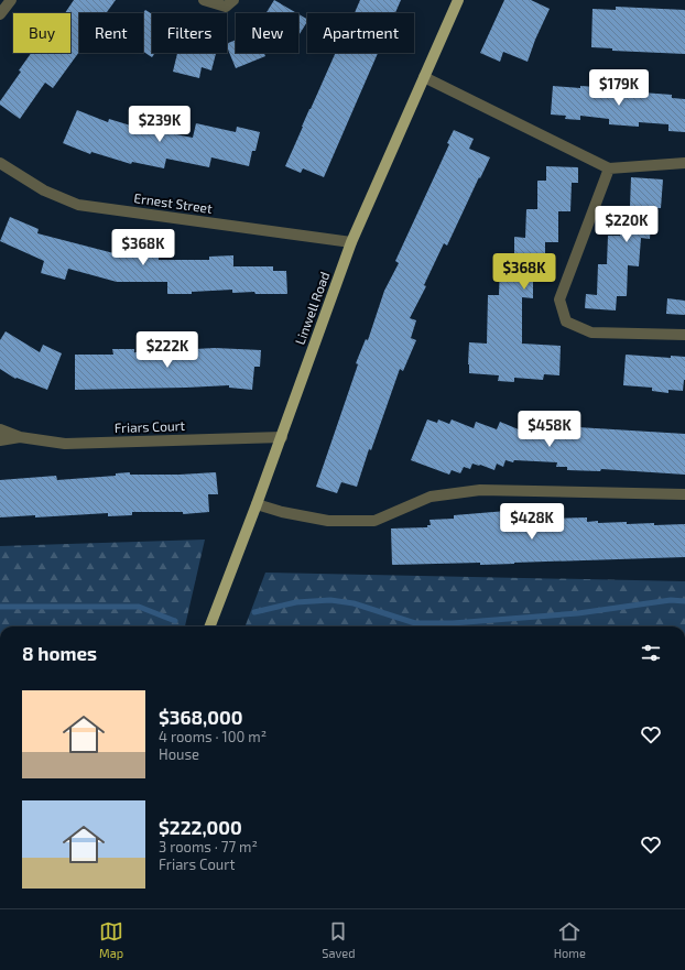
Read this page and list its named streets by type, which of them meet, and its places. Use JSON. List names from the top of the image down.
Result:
{
  "streets": {
    "main road": ["Linwell Road"],
    "street": ["Ernest Street", "Friars Court"]
  },
  "crossings": [
    ["Ernest Street", "Linwell Road"],
    ["Linwell Road", "Friars Court"]
  ],
  "page": {
    "chip": [
      "Buy",
      "Rent",
      "Filters",
      "New",
      "Apartment"
    ],
    "price": [
      "$179K",
      "$239K",
      "$220K",
      "$368K",
      "$368K",
      "$222K",
      "$458K",
      "$428K"
    ],
    "heading": "8 homes",
    "list": [
      {
        "name": "$368,000",
        "note": "4 rooms · 100 m² · House"
      },
      {
        "name": "$222,000",
        "note": "3 rooms · 77 m² · Friars Court"
      }
    ],
    "tabs": ["Map", "Saved", "Home"]
  }
}
